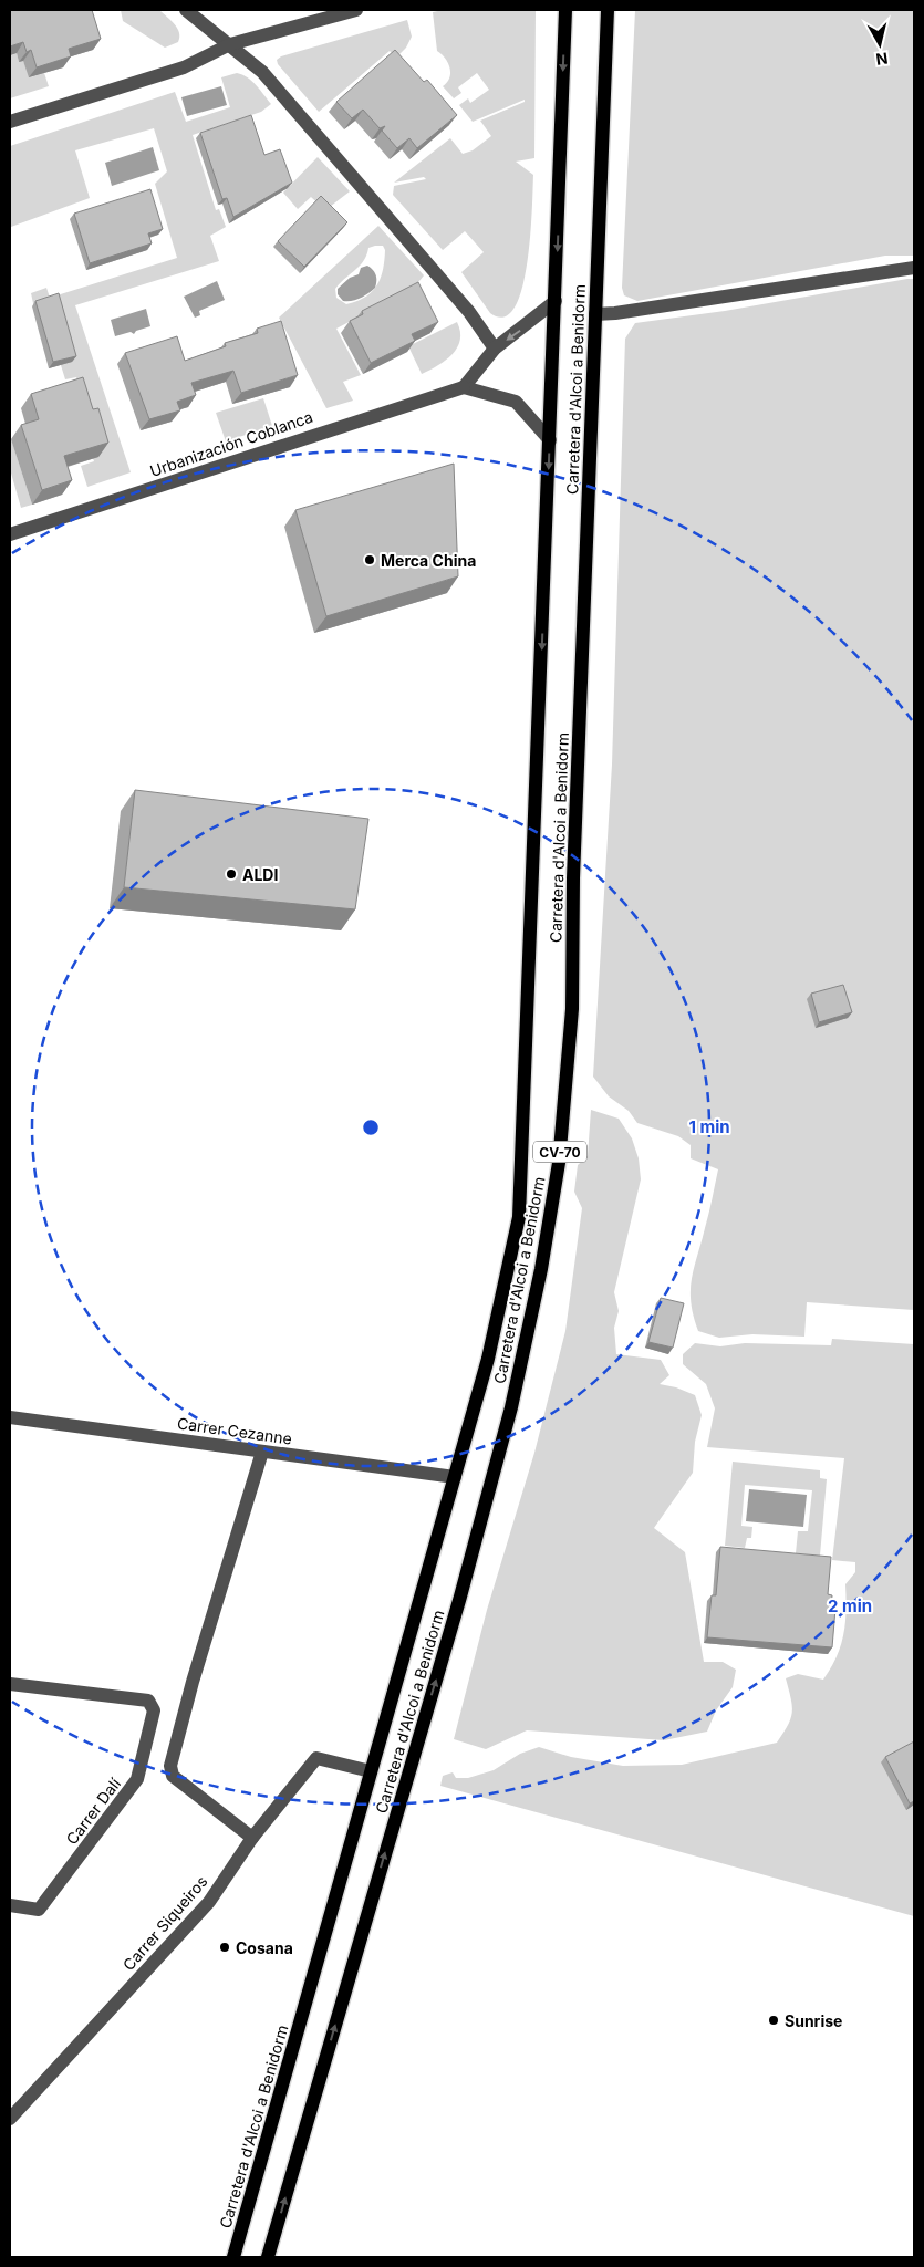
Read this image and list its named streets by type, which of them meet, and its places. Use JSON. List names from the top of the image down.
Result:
{
  "streets": {
    "main road": ["Carretera d'Alcoi a Benidorm", "CV-70"],
    "street": [
      "Urbanización Coblanca",
      "Carrer Cezanne",
      "Carrer Dalí",
      "Carrer Siqueiros"
    ]
  },
  "crossings": [
    ["Carretera d'Alcoi a Benidorm", "Carrer Cezanne"],
    ["Carretera d'Alcoi a Benidorm", "Carrer Siqueiros"]
  ],
  "places": [
    "Merca China",
    "ALDI",
    "Cosana",
    "Sunrise"
  ],
  "north": "bottom",
  "rings": ["1 min", "2 min"]
}
